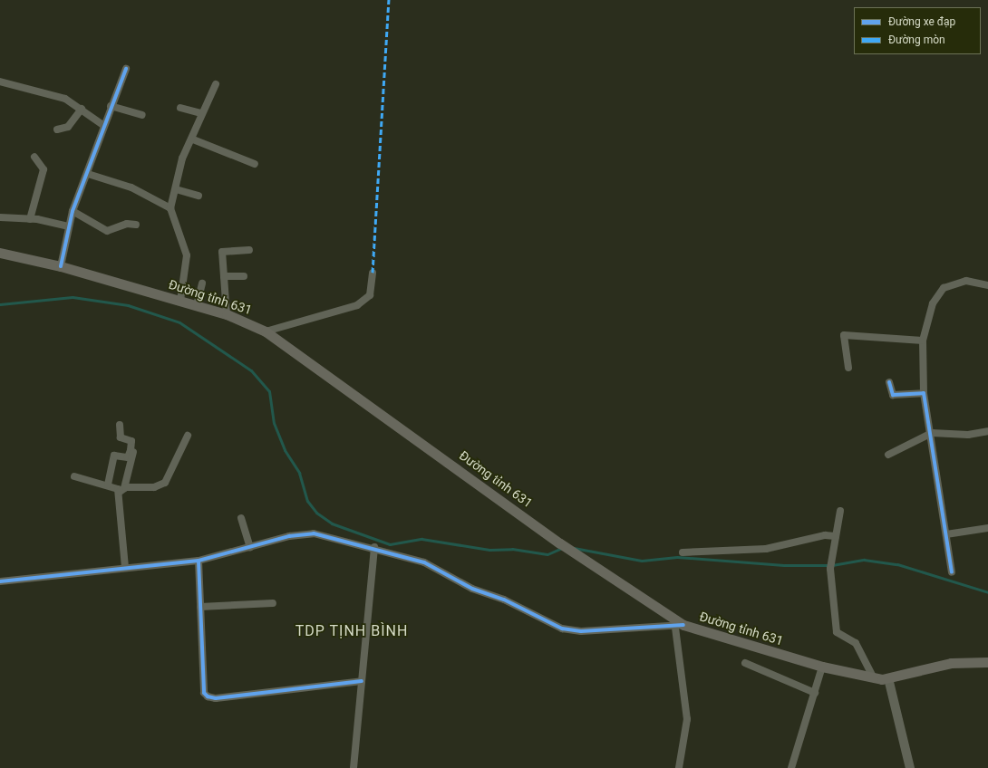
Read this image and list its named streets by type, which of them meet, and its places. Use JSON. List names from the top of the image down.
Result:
{
  "streets": {
    "main road": ["Đường tỉnh 631"]
  },
  "districts": ["TDP TỊNH BÌNH"],
  "legend": ["Đường xe đạp", "Đường mòn"]
}
